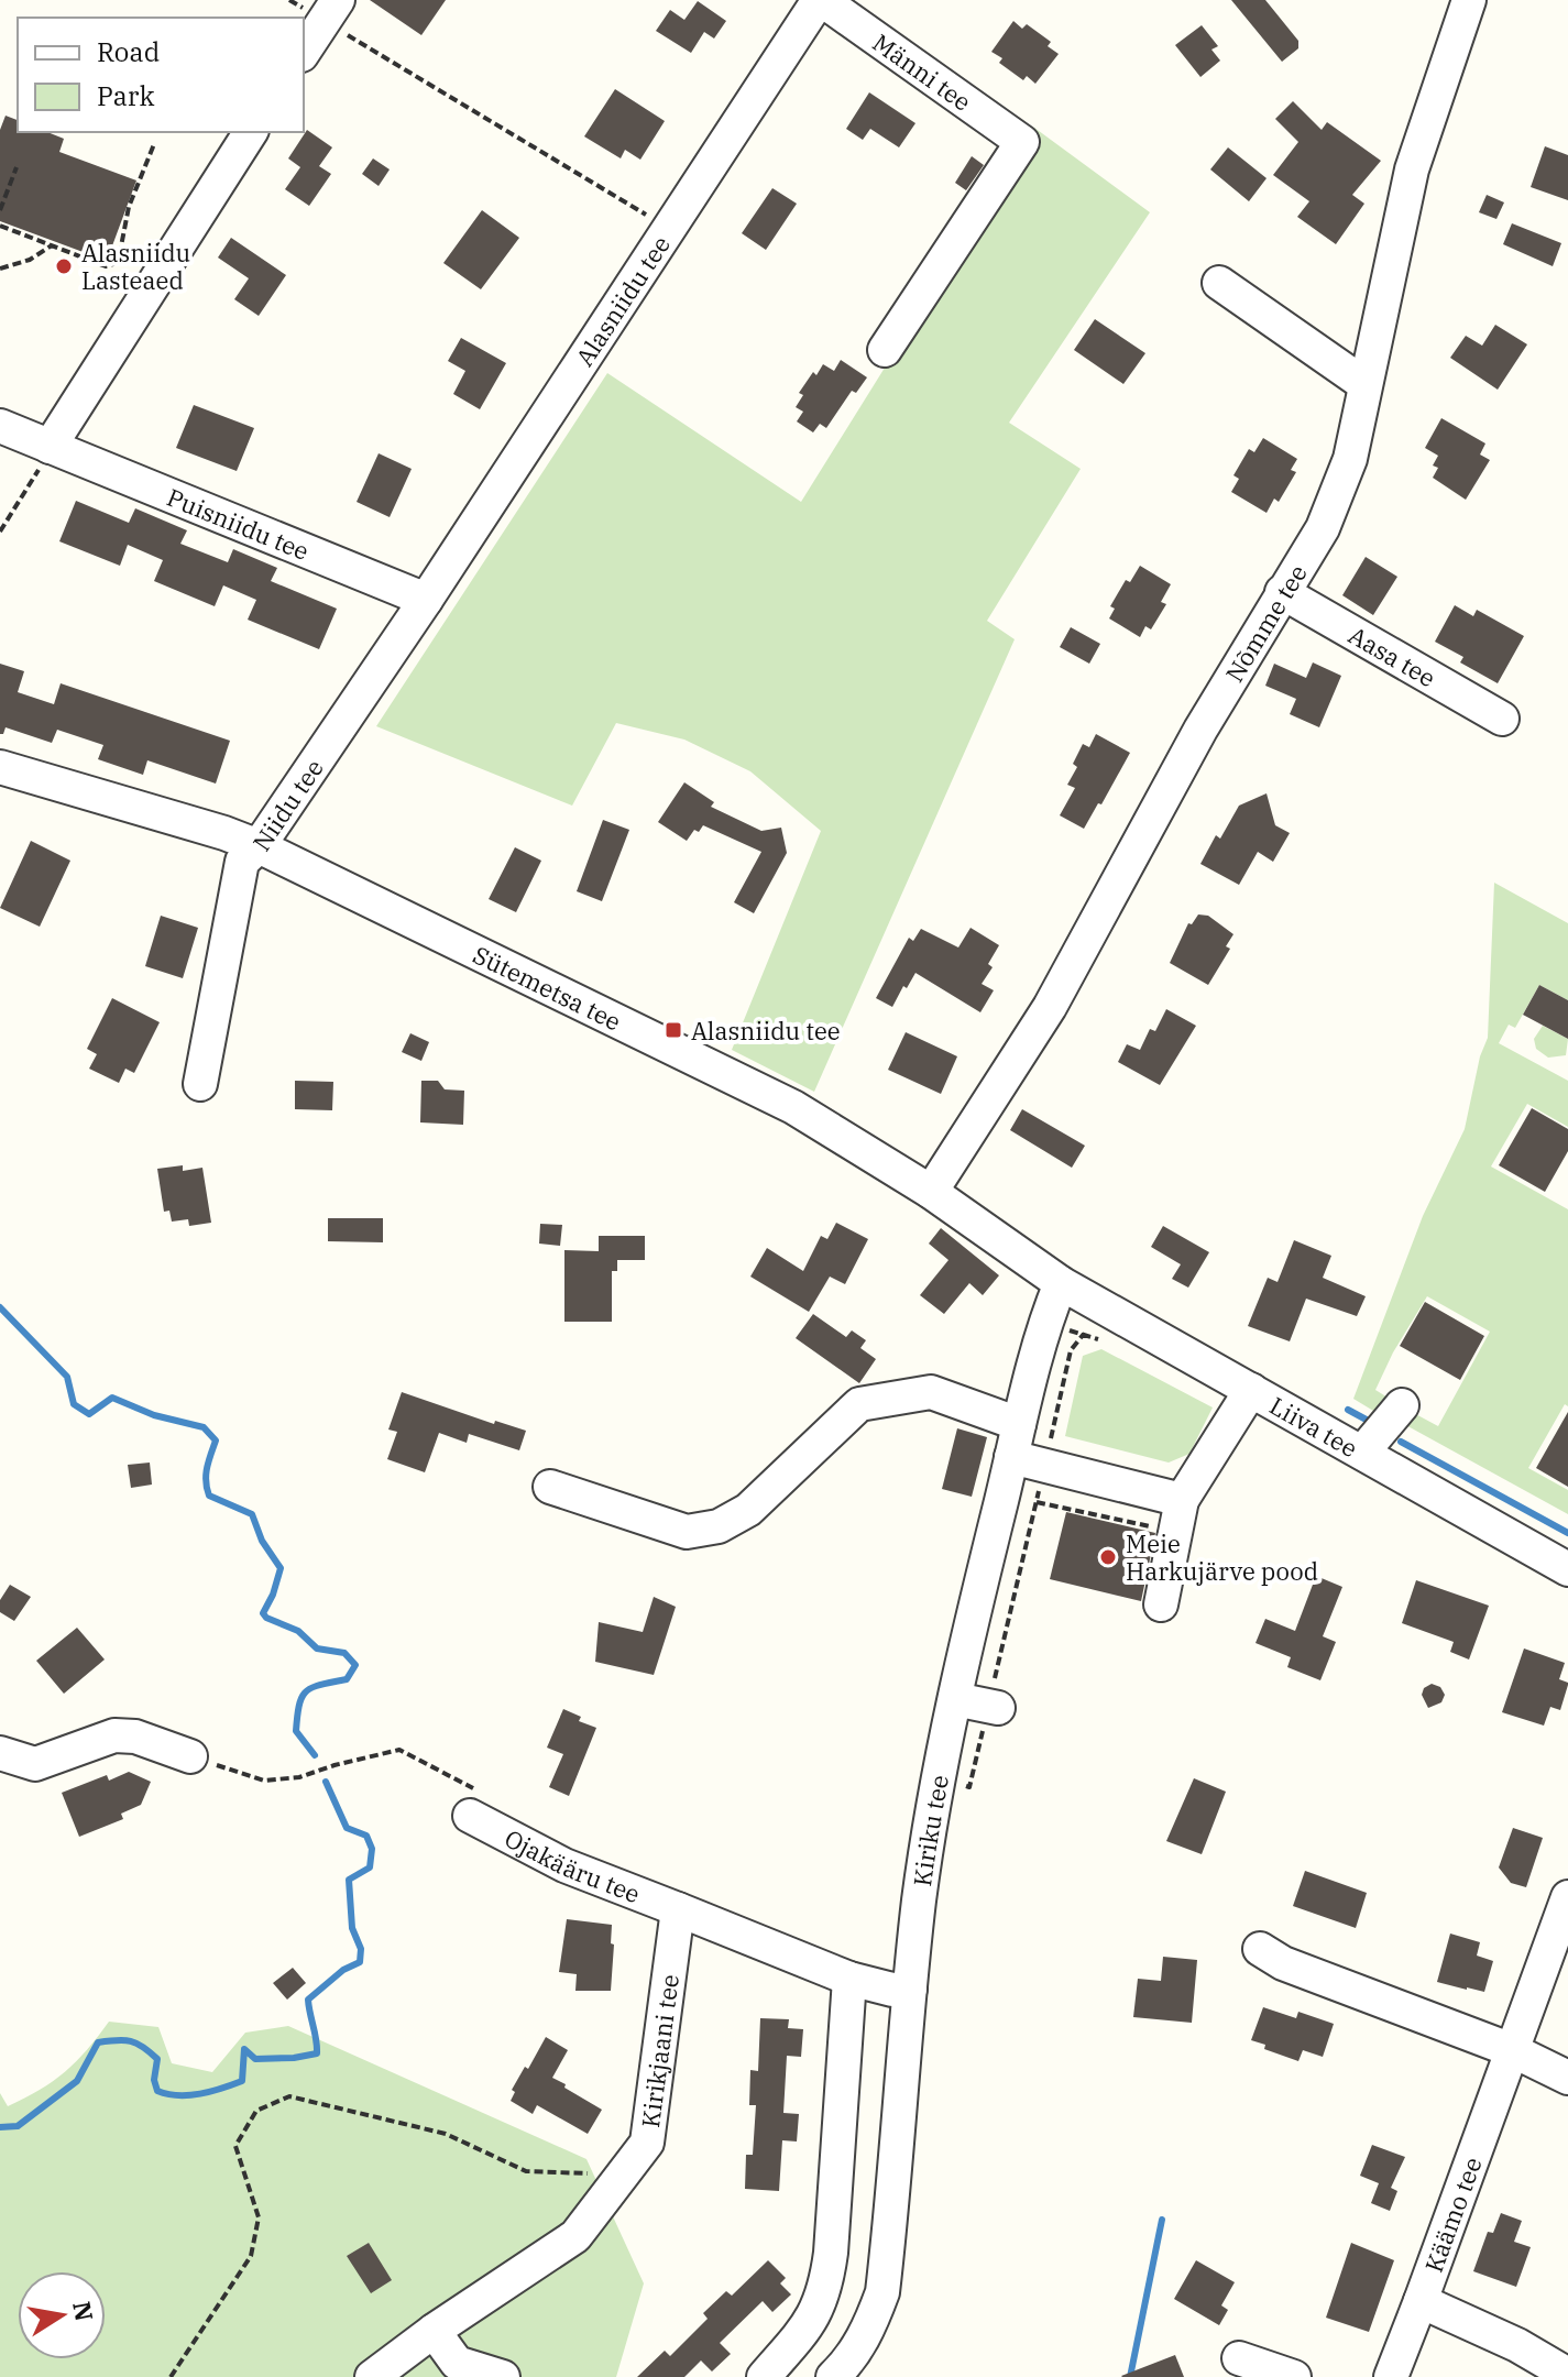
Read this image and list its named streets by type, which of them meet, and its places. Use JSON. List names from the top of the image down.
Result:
{
  "streets": {
    "street": [
      "Männi tee",
      "Alasniidu tee",
      "Puisniidu tee",
      "Nõmme tee",
      "Aasa tee",
      "Niidu tee",
      "Sütemetsa tee",
      "Liiva tee",
      "Kiriku tee",
      "Ojakääru tee",
      "Kirikjaani tee",
      "Käämo tee"
    ]
  },
  "crossings": [
    ["Männi tee", "Alasniidu tee"],
    ["Alasniidu tee", "Puisniidu tee"],
    ["Alasniidu tee", "Niidu tee"],
    ["Puisniidu tee", "Niidu tee"],
    ["Nõmme tee", "Aasa tee"],
    ["Nõmme tee", "Sütemetsa tee"],
    ["Niidu tee", "Sütemetsa tee"],
    ["Sütemetsa tee", "Liiva tee"],
    ["Sütemetsa tee", "Kiriku tee"],
    ["Liiva tee", "Kiriku tee"],
    ["Ojakääru tee", "Kirikjaani tee"]
  ],
  "places": {
    "other": ["Alasniidu Lasteaed", "Meie Harkujärve pood"],
    "transit": ["Alasniidu tee"]
  },
  "legend": ["Road", "Park"],
  "north": "right"
}
